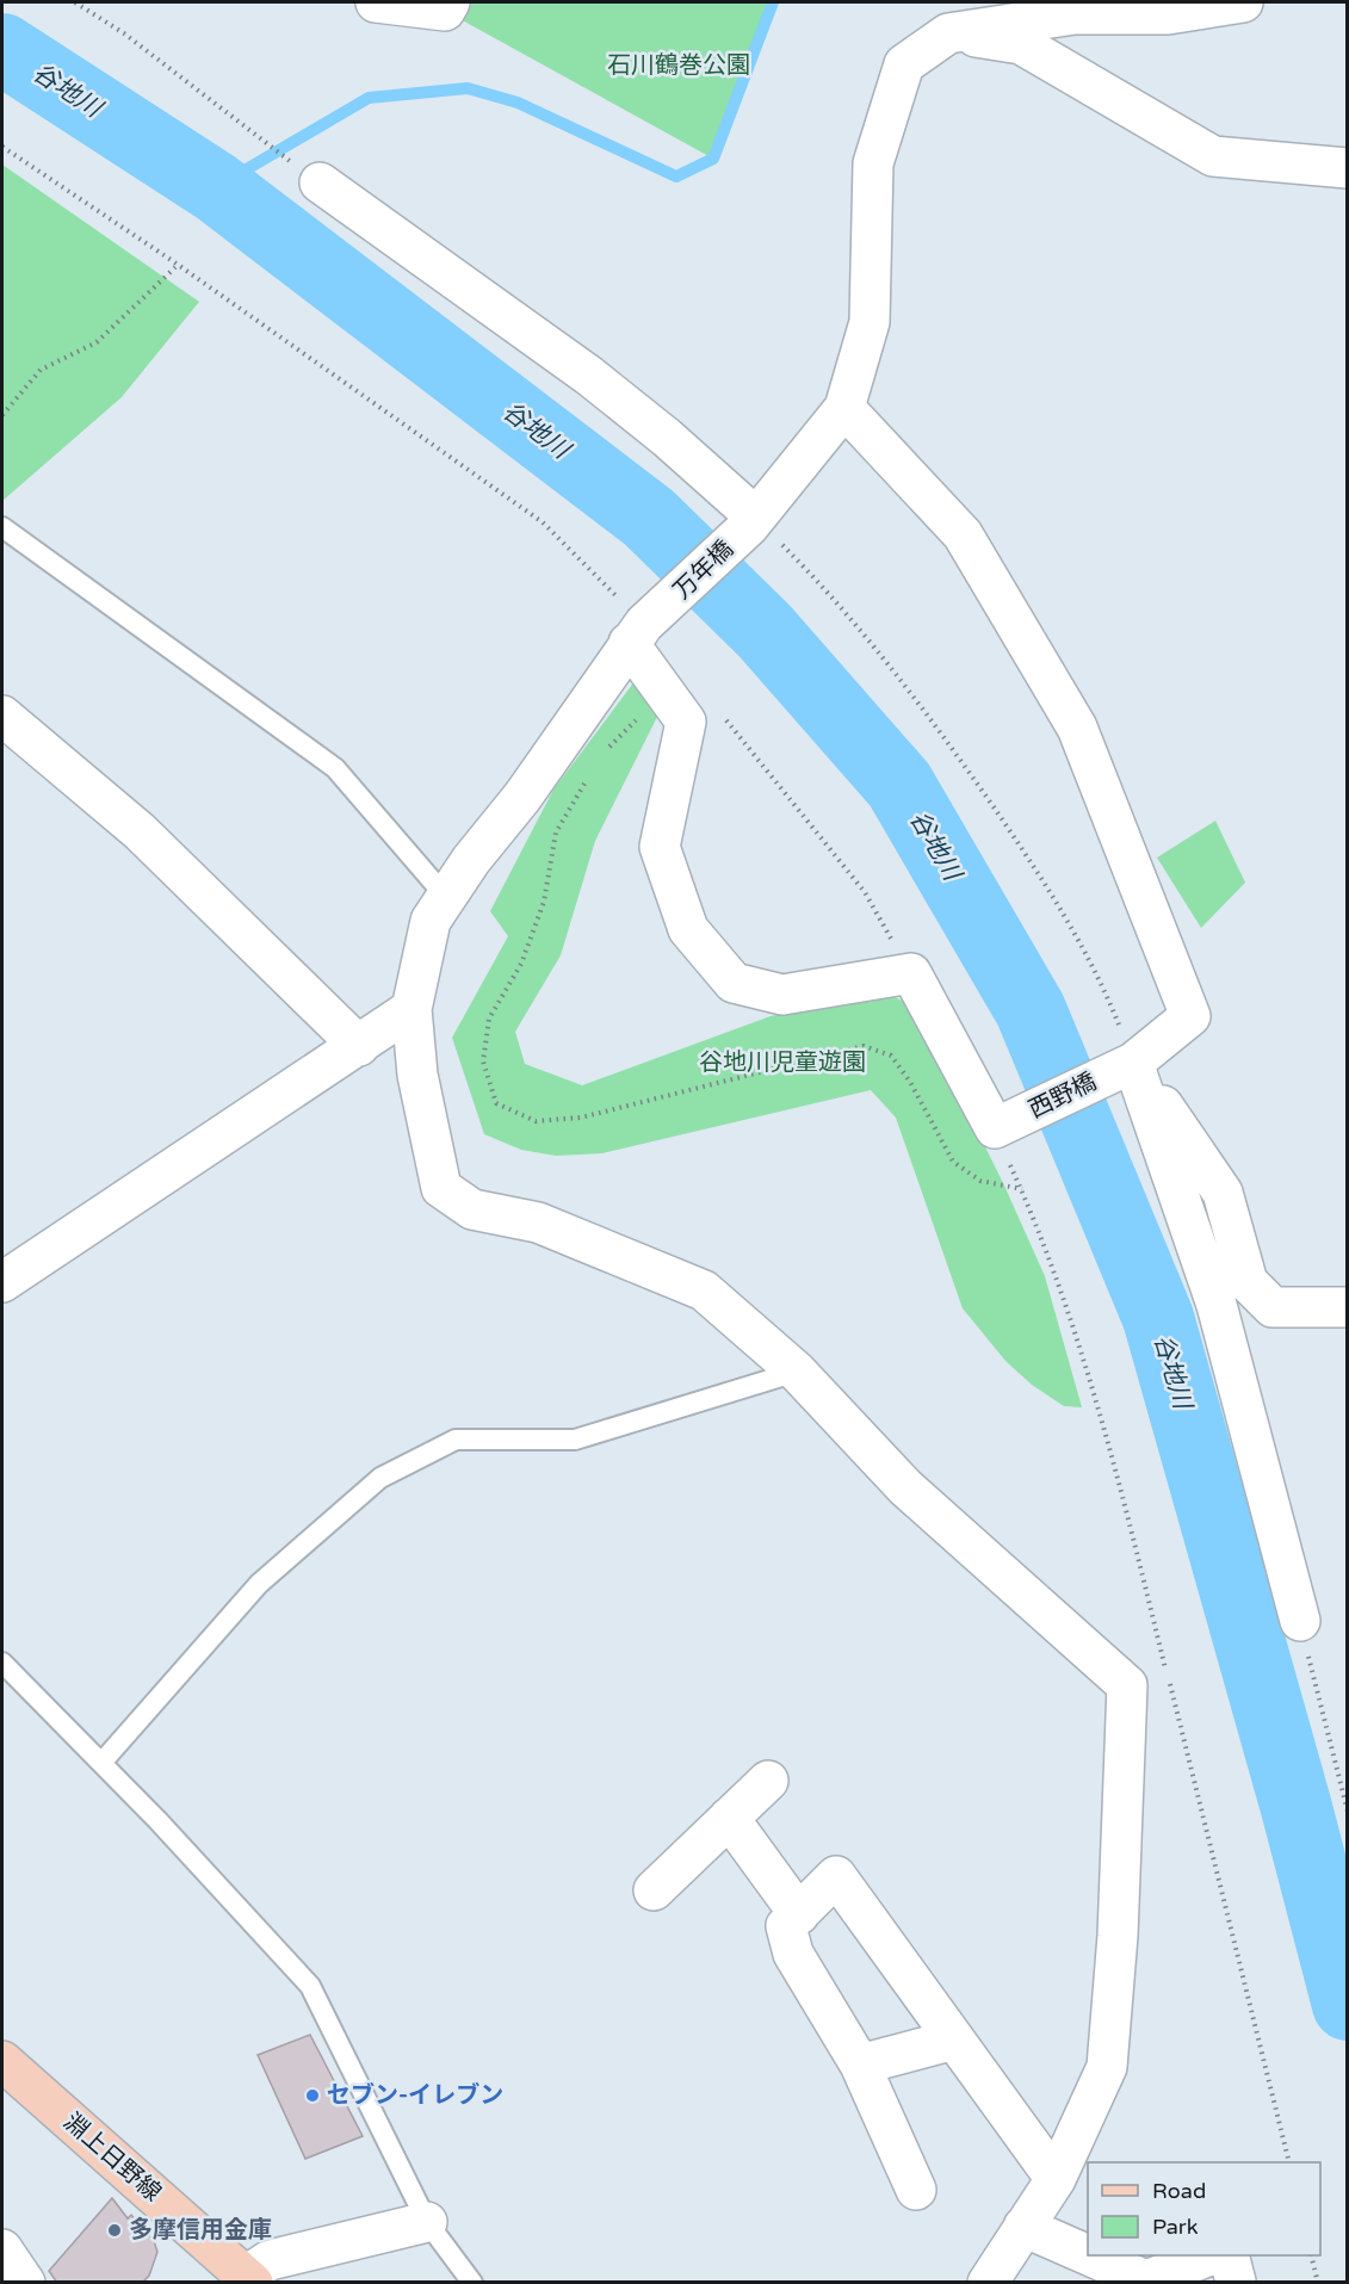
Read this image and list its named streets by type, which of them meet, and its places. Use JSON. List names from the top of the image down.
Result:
{
  "streets": {
    "main road": ["淵上日野線"],
    "street": ["万年橋", "西野橋"]
  },
  "crossings": [
    ["万年橋", "西野橋"]
  ],
  "water": ["谷地川"],
  "parks": ["石川鶴巻公園", "谷地川児童遊園"],
  "places": ["セブン-イレブン", "多摩信用金庫"],
  "legend": ["Road", "Park"]
}
